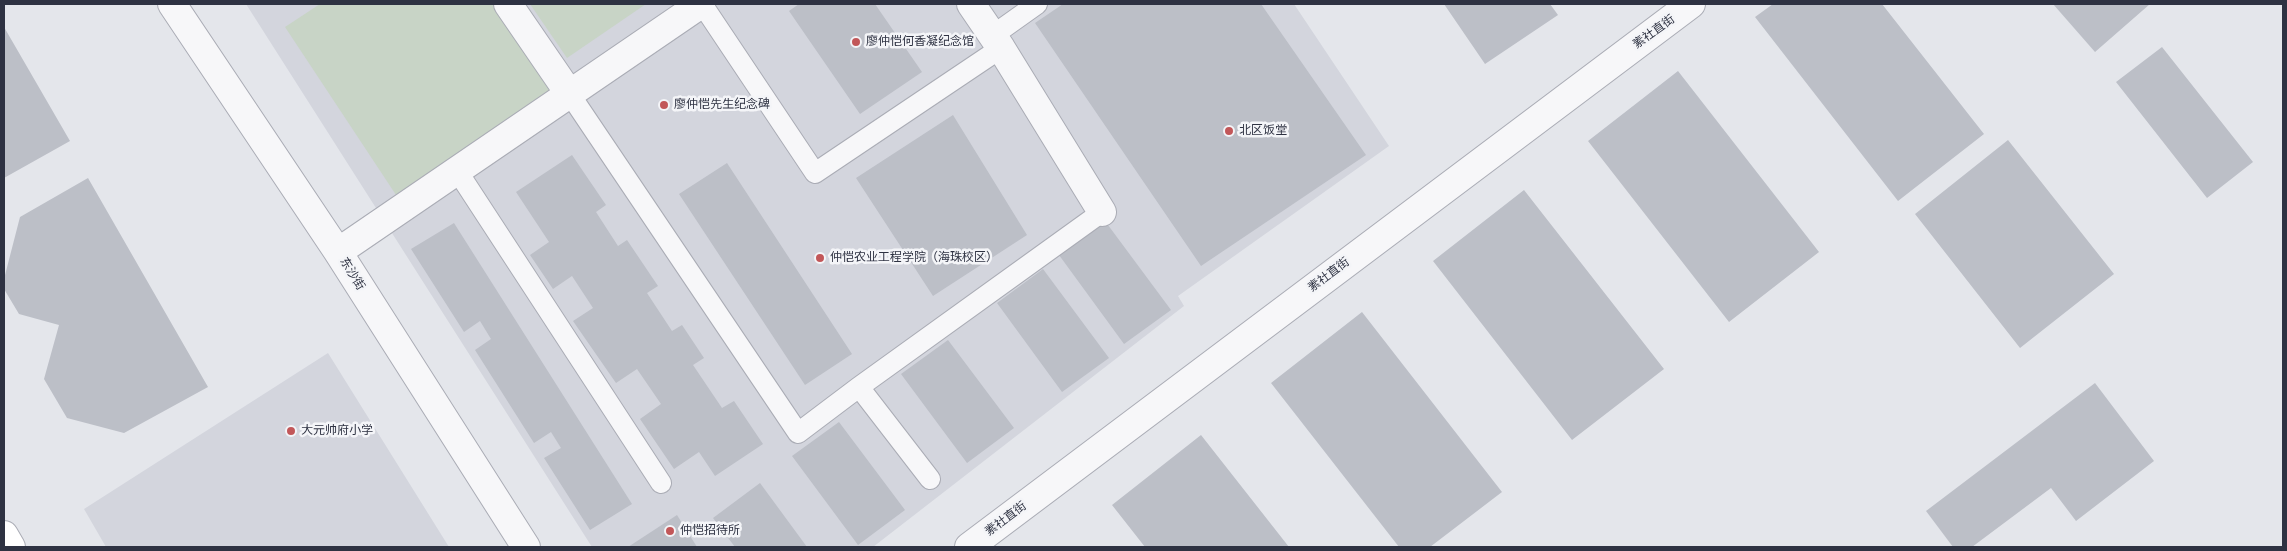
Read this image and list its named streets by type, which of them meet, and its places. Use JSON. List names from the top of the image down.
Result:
{
  "streets": {
    "street": ["素社直街", "东沙街"]
  },
  "places": [
    "廖仲恺何香凝纪念馆",
    "廖仲恺先生纪念碑",
    "北区饭堂",
    "仲恺农业工程学院（海珠校区）",
    "大元帅府小学",
    "仲恺招待所"
  ]
}
